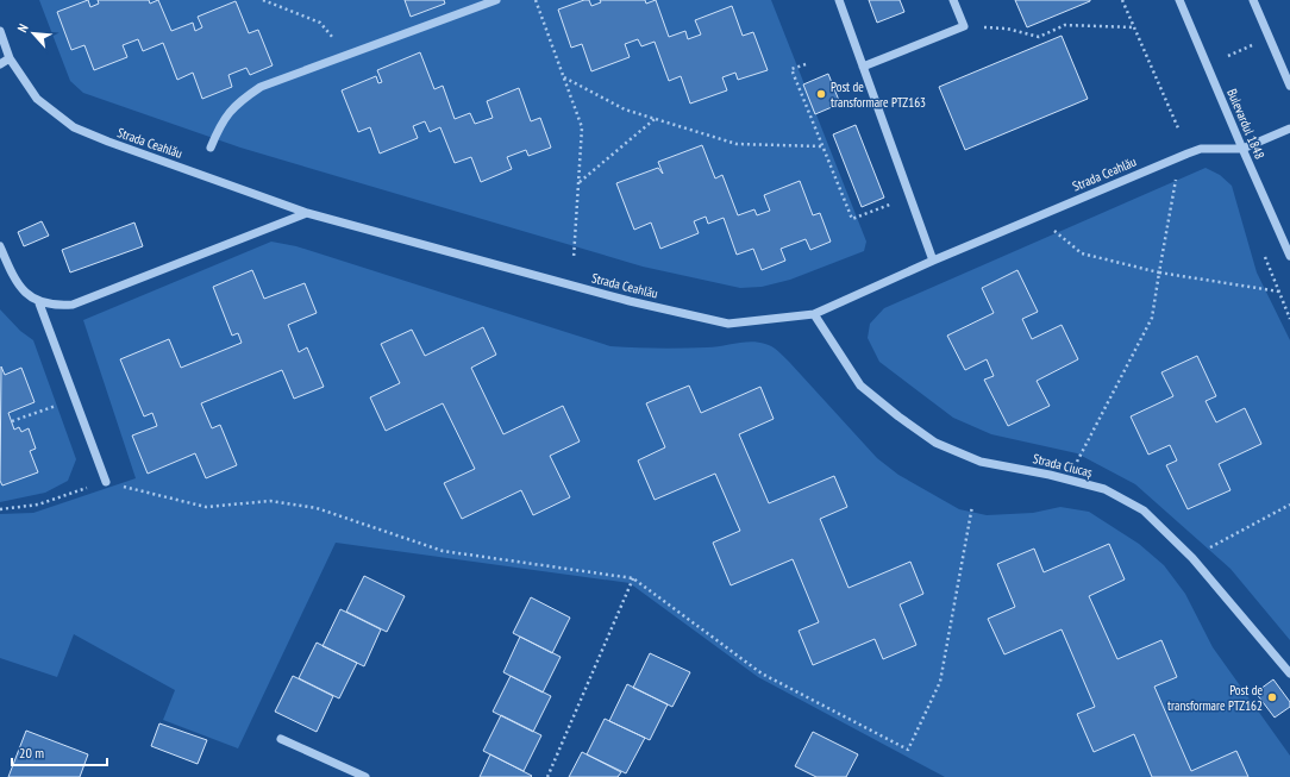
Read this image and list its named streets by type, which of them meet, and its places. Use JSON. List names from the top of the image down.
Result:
{
  "streets": {
    "street": ["Bulevardul 1848", "Strada Ceahlău", "Strada Ciucaș"]
  },
  "crossings": [
    ["Bulevardul 1848", "Strada Ceahlău"],
    ["Strada Ceahlău", "Strada Ciucaș"]
  ],
  "places": ["Post de transformare PTZ163", "Post de transformare PTZ162"],
  "scale_bar": "20 m",
  "north": "top left"
}
